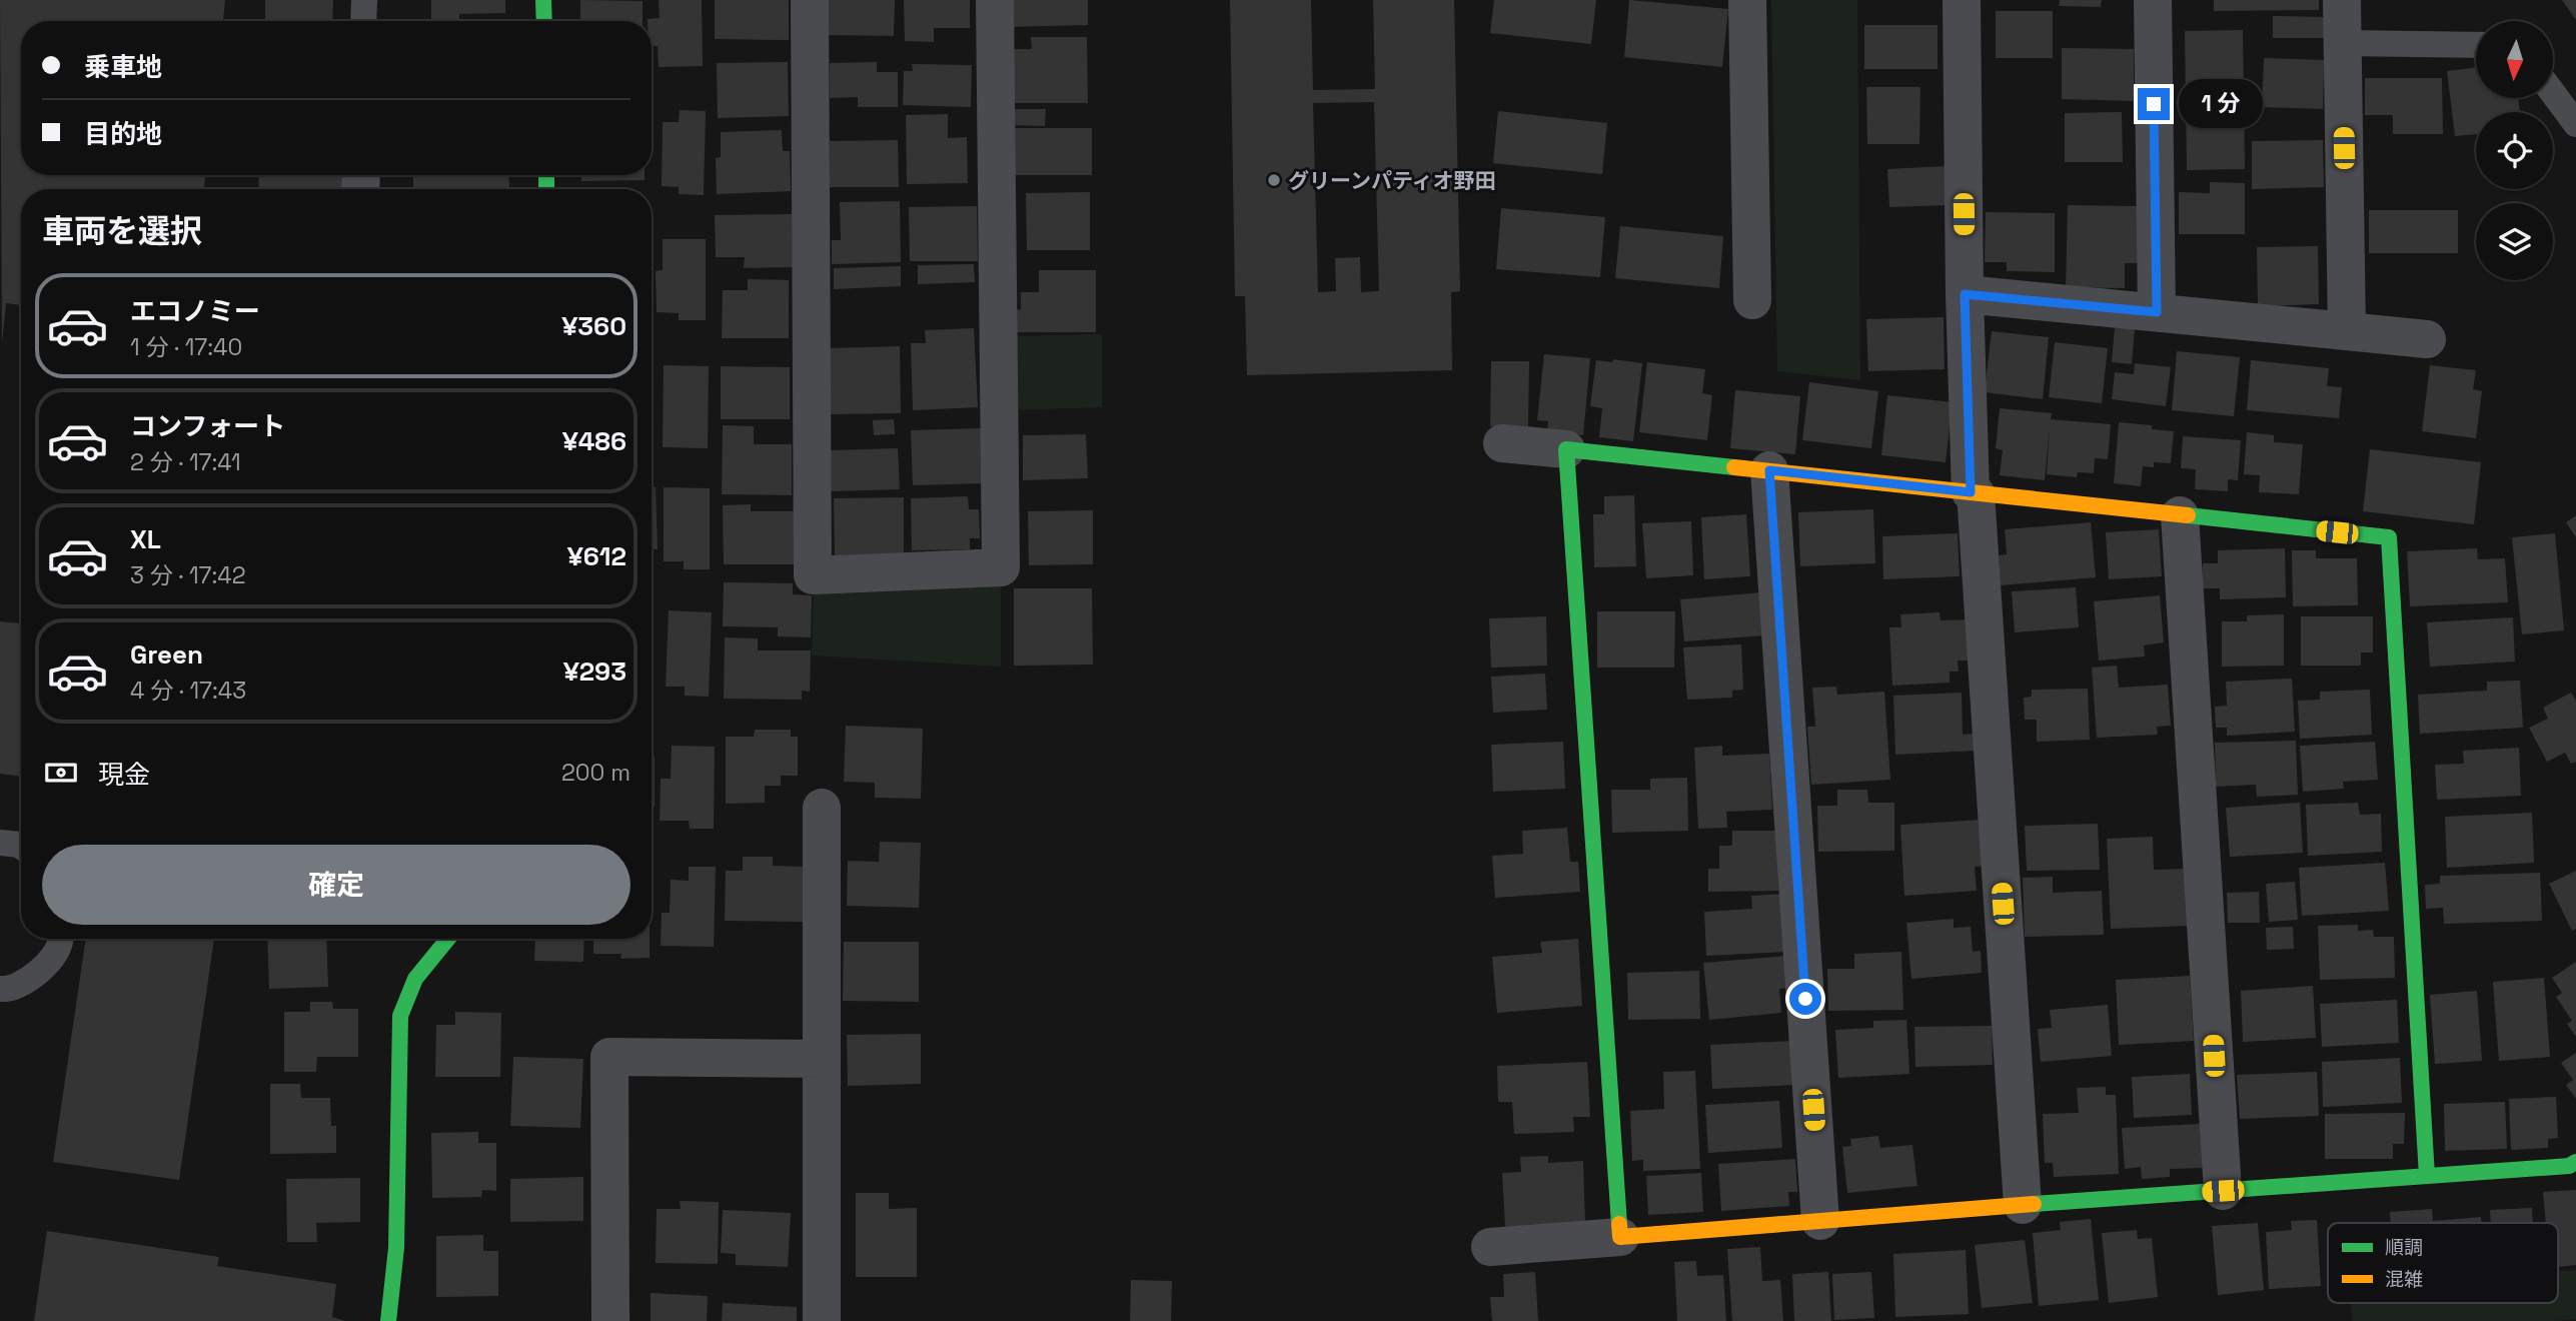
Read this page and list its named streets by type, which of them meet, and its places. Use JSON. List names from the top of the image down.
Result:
{
  "places": ["グリーンパティオ野田"],
  "legend": ["順調", "混雑"],
  "north": "bottom",
  "page": {
    "banner": ["乗車地", "目的地"],
    "bubble": "1 分",
    "heading": "車両を選択",
    "list": [
      {
        "name": "エコノミー",
        "note": "1 分 · 17:40",
        "value": "¥360"
      },
      {
        "name": "コンフォート",
        "note": "2 分 · 17:41",
        "value": "¥486"
      },
      {
        "name": "XL",
        "note": "3 分 · 17:42",
        "value": "¥612"
      },
      {
        "name": "Green",
        "note": "4 分 · 17:43",
        "value": "¥293"
      }
    ],
    "pay": ["現金", "200 m"],
    "buttons": "確定"
  }
}
